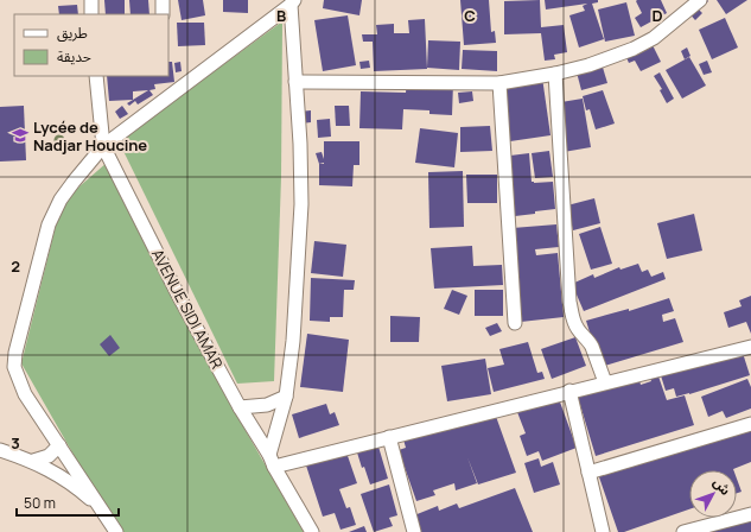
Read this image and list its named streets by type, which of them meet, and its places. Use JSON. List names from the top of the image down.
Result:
{
  "streets": {
    "street": ["AVENUE SIDI AMAR"]
  },
  "places": {
    "school or university": ["Lycée de Nadjar Houcine"]
  },
  "legend": ["طريق", "حديقة"],
  "scale_bar": "50 m",
  "north": "top right",
  "grid": {
    "columns": ["B", "C", "D"],
    "rows": ["2", "3"]
  }
}
